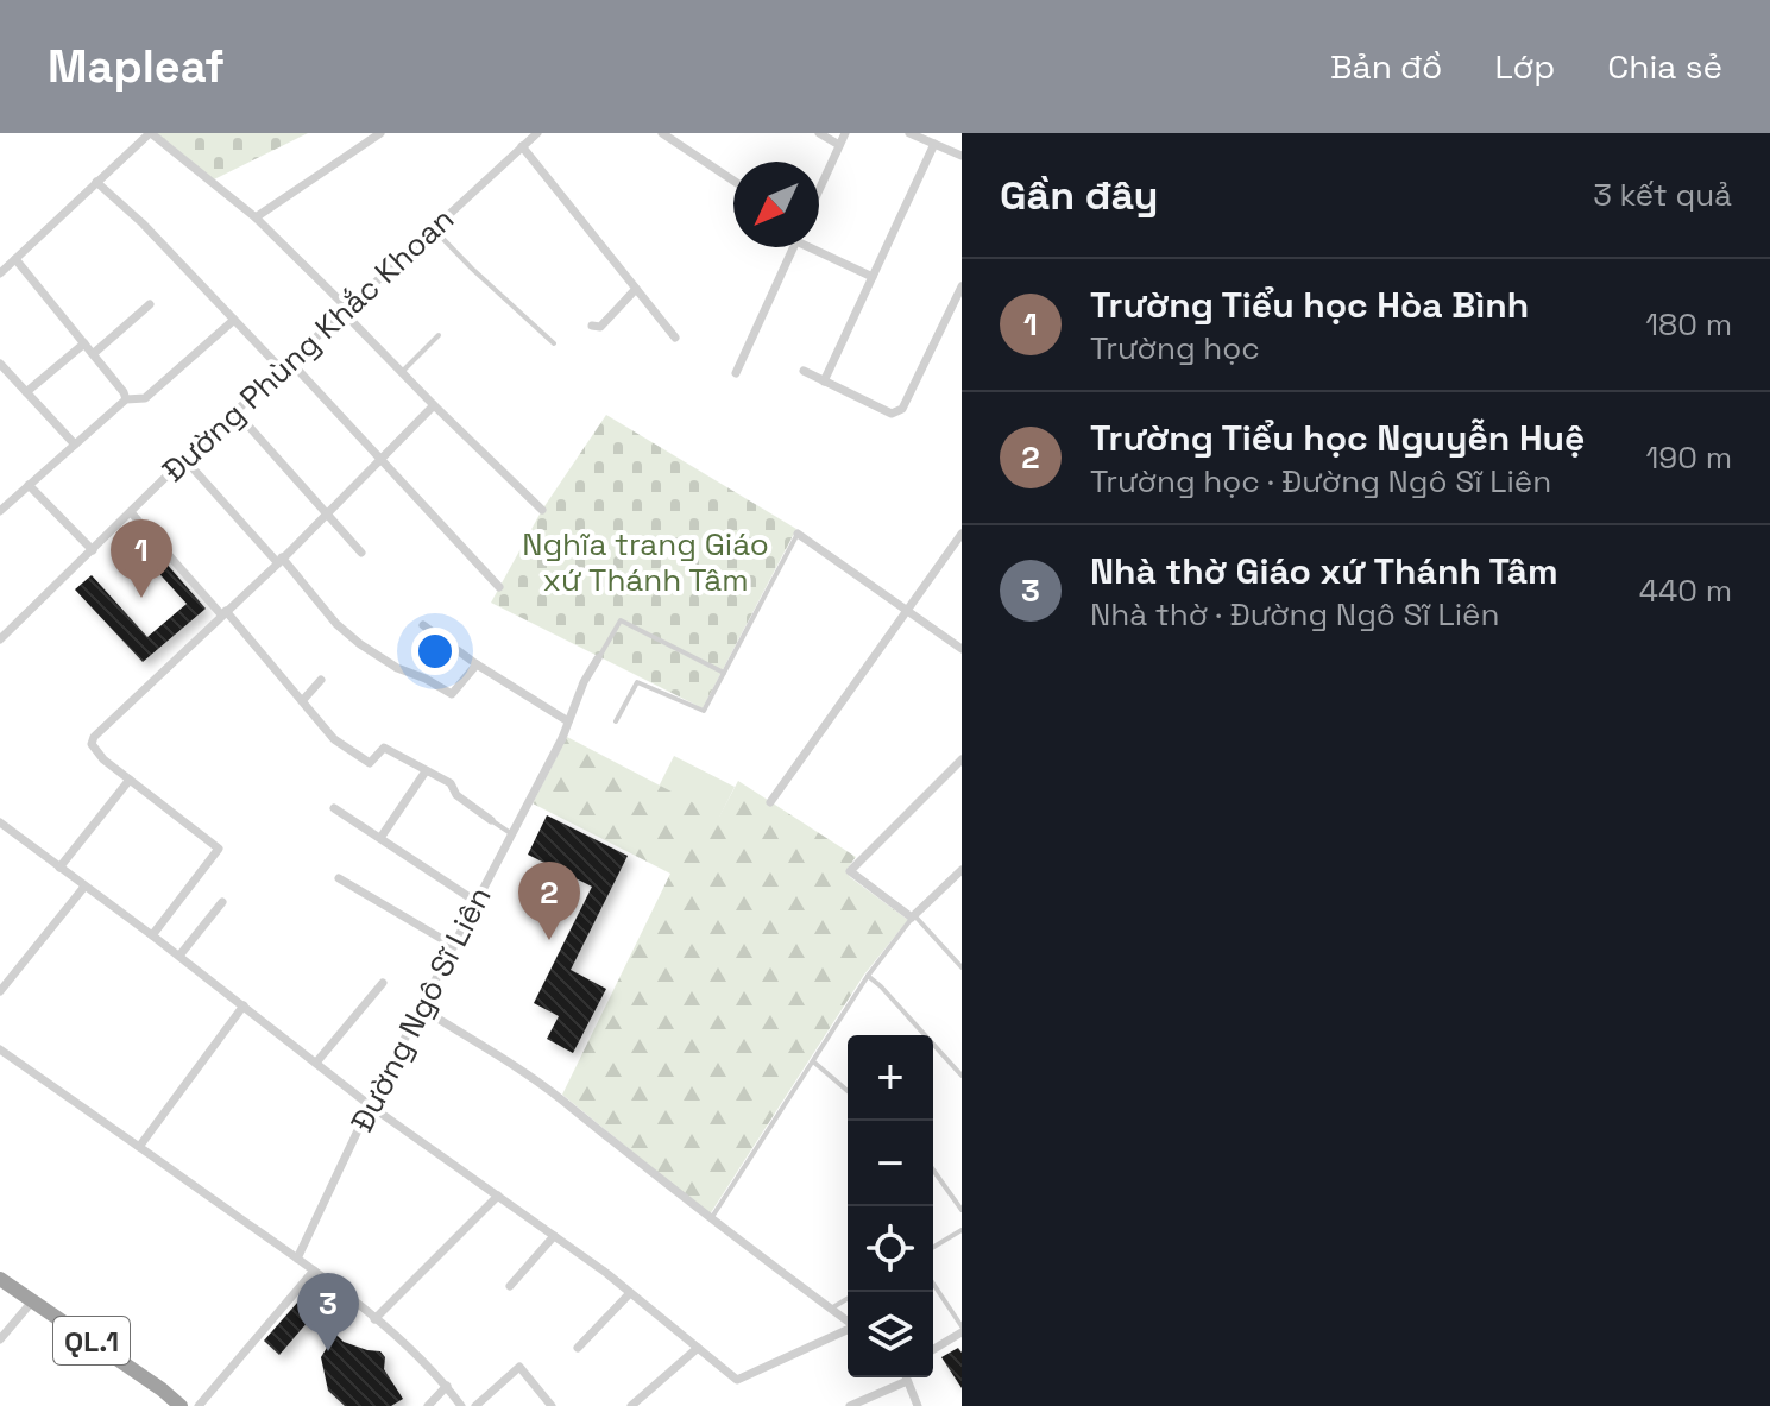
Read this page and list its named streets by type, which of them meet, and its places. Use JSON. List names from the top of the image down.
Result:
{
  "streets": {
    "highway": ["QL.1"],
    "street": ["Đường Phùng Khắc Khoan", "Đường Ngô Sĩ Liên"]
  },
  "parks": ["Nghĩa trang Giáo xứ Thánh Tâm"],
  "north": "bottom left",
  "page": {
    "header": "Mapleaf",
    "nav": ["Bản đồ", "Lớp", "Chia sẻ"],
    "heading": ["Gần đây", "3 kết quả"],
    "list": [
      {
        "mark": "1",
        "name": "Trường Tiểu học Hòa Bình",
        "note": "Trường học",
        "value": "180 m"
      },
      {
        "mark": "2",
        "name": "Trường Tiểu học Nguyễn Huệ",
        "note": "Trường học · Đường Ngô Sĩ Liên",
        "value": "190 m"
      },
      {
        "mark": "3",
        "name": "Nhà thờ Giáo xứ Thánh Tâm",
        "note": "Nhà thờ · Đường Ngô Sĩ Liên",
        "value": "440 m"
      }
    ],
    "pins": ["1", "2", "3"],
    "map_buttons": ["+", "−"]
  }
}
